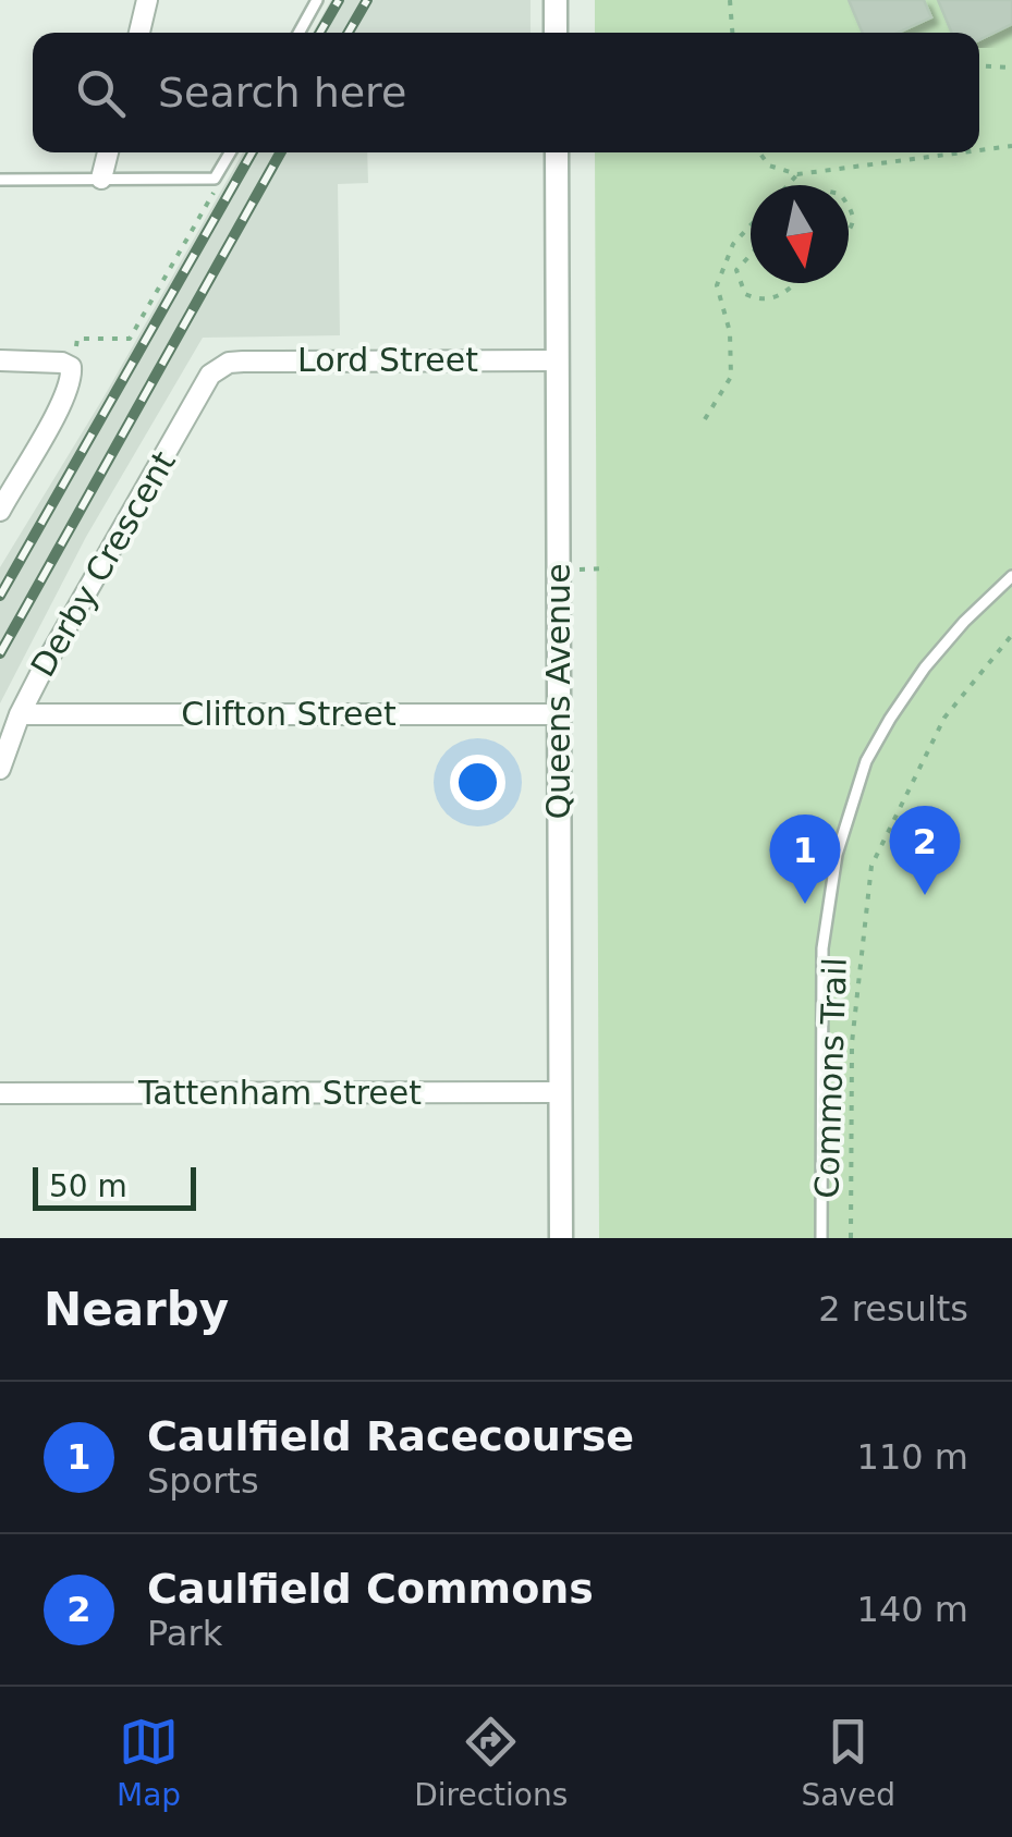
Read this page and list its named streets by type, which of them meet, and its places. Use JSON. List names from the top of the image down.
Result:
{
  "streets": {
    "street": [
      "Lord Street",
      "Derby Crescent",
      "Queens Avenue",
      "Clifton Street",
      "Tattenham Street"
    ],
    "path": ["Commons Trail"]
  },
  "crossings": [
    ["Lord Street", "Derby Crescent"],
    ["Lord Street", "Queens Avenue"],
    ["Derby Crescent", "Clifton Street"],
    ["Queens Avenue", "Clifton Street"],
    ["Queens Avenue", "Tattenham Street"]
  ],
  "scale_bar": "50 m",
  "north": "bottom",
  "page": {
    "search": "Search here",
    "pins": ["2", "1"],
    "scale": "50 m",
    "heading": ["Nearby", "2 results"],
    "list": [
      {
        "mark": "1",
        "name": "Caulfield Racecourse",
        "note": "Sports",
        "value": "110 m"
      },
      {
        "mark": "2",
        "name": "Caulfield Commons",
        "note": "Park",
        "value": "140 m"
      }
    ],
    "nav": ["Map", "Directions", "Saved"]
  }
}
